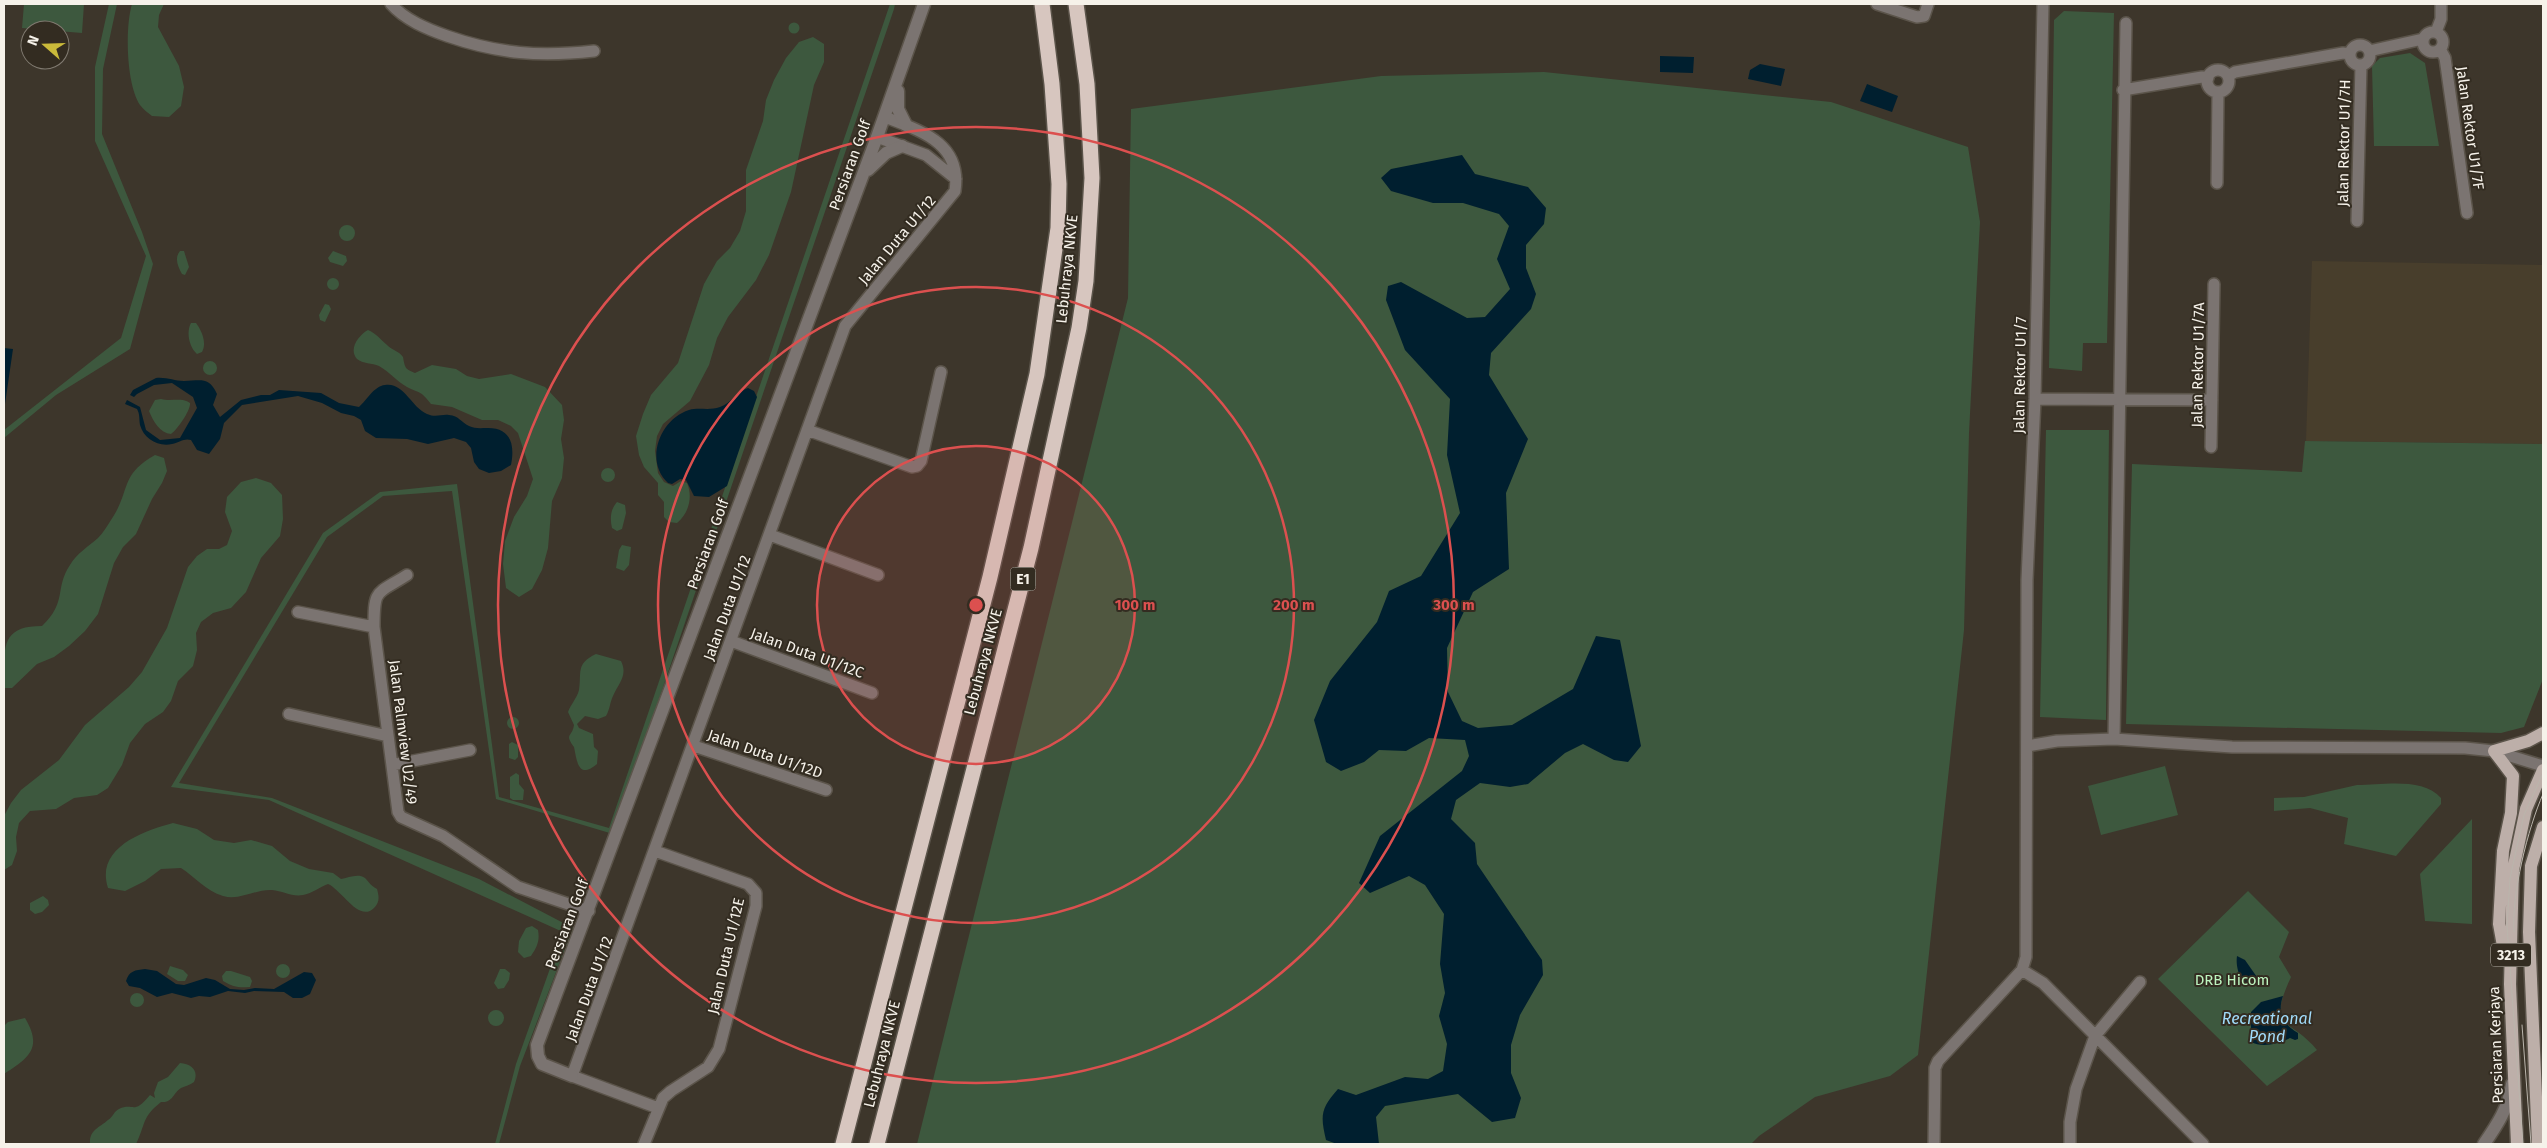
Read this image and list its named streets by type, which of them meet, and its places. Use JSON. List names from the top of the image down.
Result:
{
  "streets": {
    "highway": ["Lebuhraya NKVE", "E1"],
    "main road": ["3213", "Persiaran Kerjaya"],
    "street": [
      "Jalan Rektor U1/7F",
      "Jalan Rektor U1/7H",
      "Persiaran Golf",
      "Jalan Duta U1/12",
      "Jalan Rektor U1/7A",
      "Jalan Rektor U1/7",
      "Jalan Duta U1/12C",
      "Jalan Palmview U2/49",
      "Jalan Duta U1/12D",
      "Jalan Duta U1/12E"
    ]
  },
  "crossings": [
    ["Persiaran Golf", "Jalan Duta U1/12"],
    ["Persiaran Golf", "Jalan Palmview U2/49"],
    ["Jalan Duta U1/12", "Jalan Duta U1/12C"],
    ["Jalan Duta U1/12", "Jalan Duta U1/12D"],
    ["Jalan Duta U1/12", "Jalan Duta U1/12E"]
  ],
  "water": ["Recreational Pond"],
  "parks": ["DRB Hicom"],
  "north": "left",
  "rings": ["100 m", "200 m", "300 m"]
}
